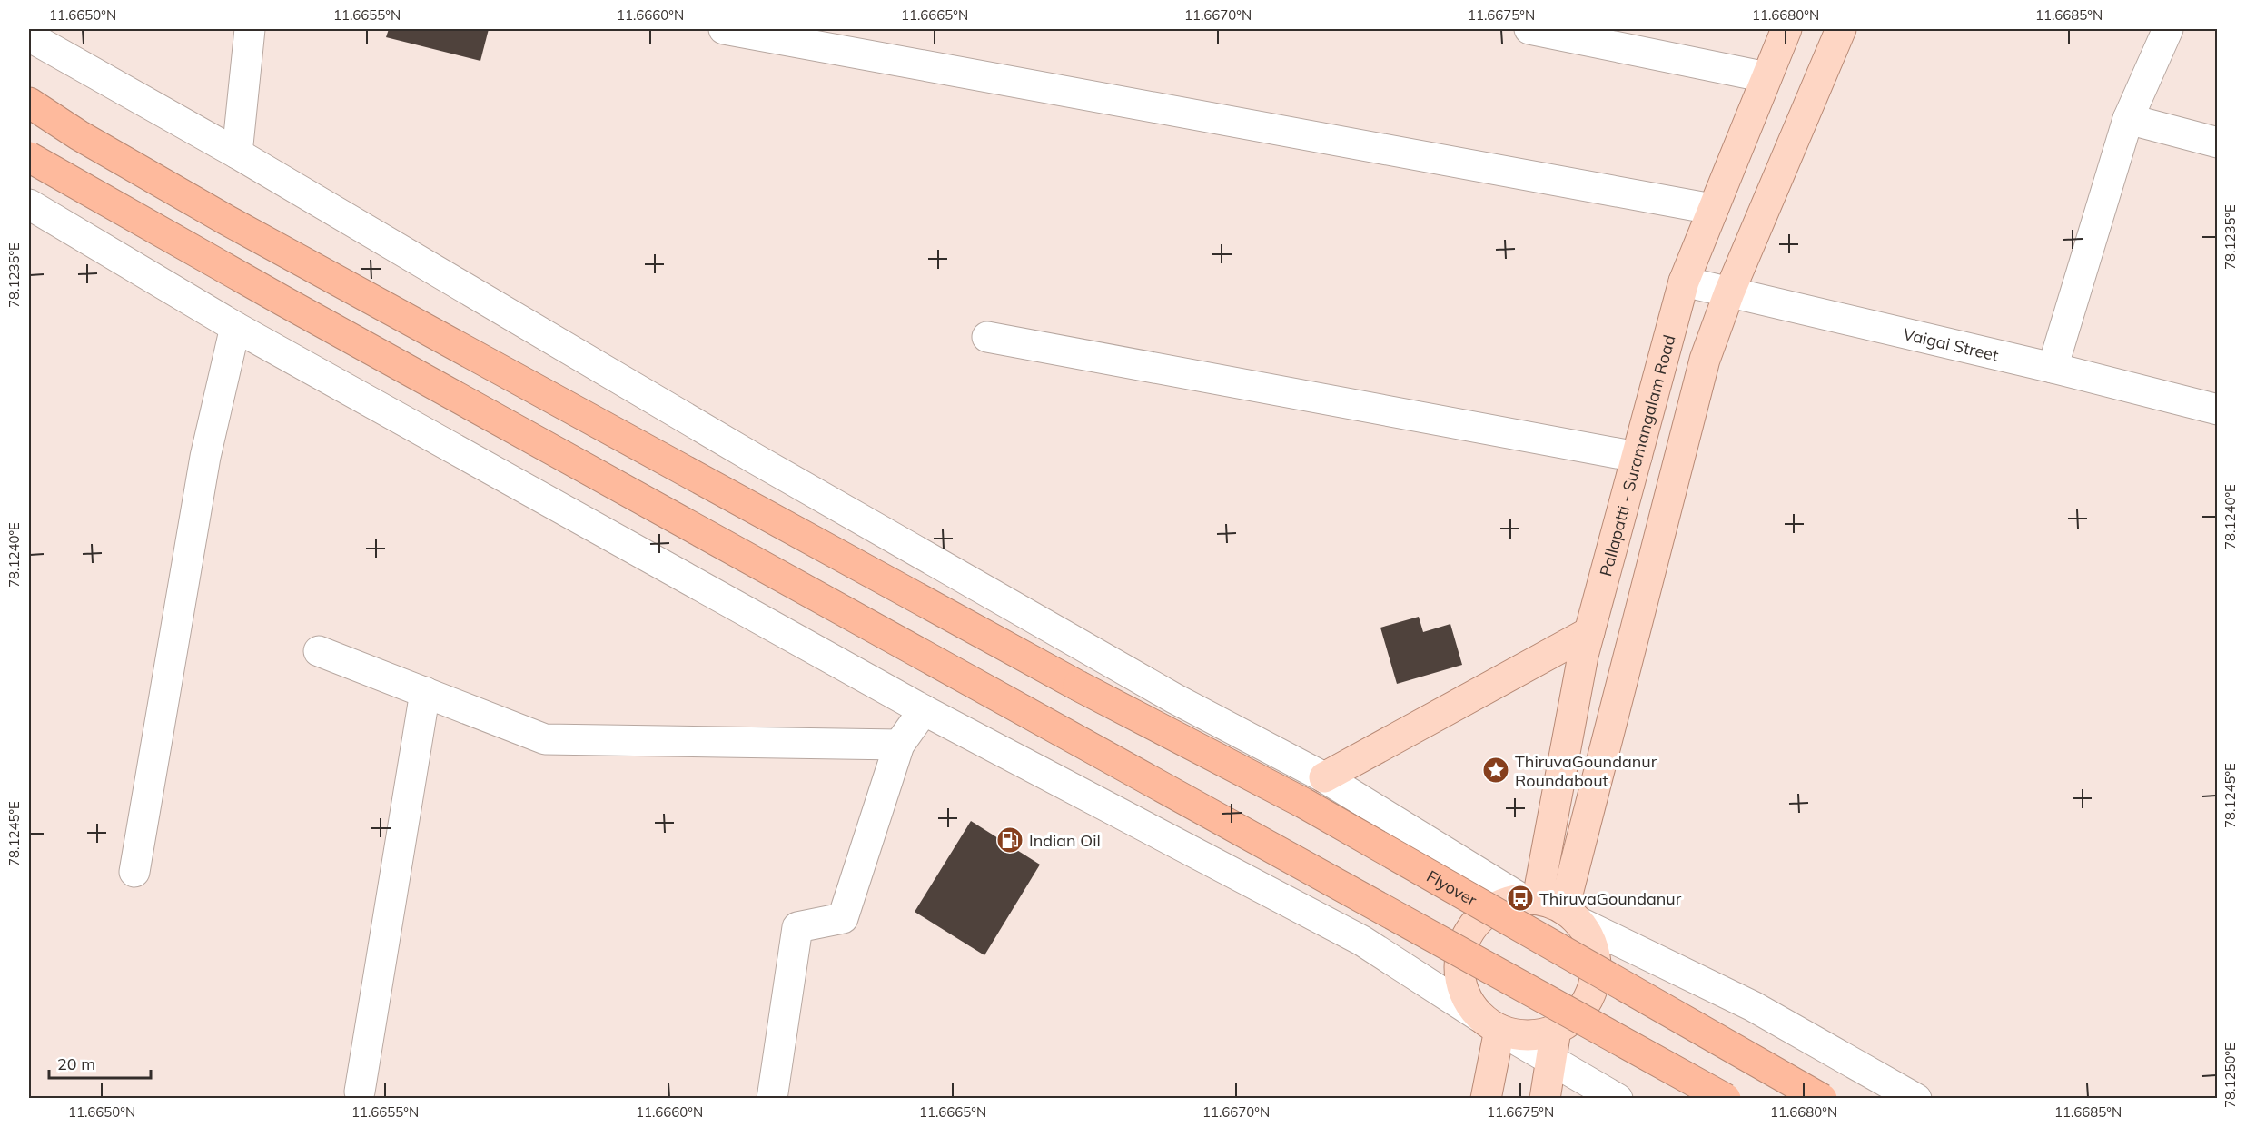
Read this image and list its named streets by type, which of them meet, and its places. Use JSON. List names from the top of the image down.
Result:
{
  "streets": {
    "highway": ["Flyover"],
    "main road": ["Pallapatti - Suramangalam Road"],
    "street": ["Vaigai Street"]
  },
  "crossings": [
    ["Vaigai Street", "Pallapatti - Suramangalam Road"]
  ],
  "places": {
    "place": ["ThiruvaGoundanur Roundabout"],
    "fuel station": ["Indian Oil"],
    "bus stop": ["ThiruvaGoundanur"]
  },
  "scale_bar": "20 m",
  "coordinates": [
    "11.6650°N",
    "11.6655°N",
    "11.6660°N",
    "11.6665°N",
    "11.6670°N",
    "11.6675°N",
    "11.6680°N",
    "11.6685°N",
    "78.1235°E",
    "78.1240°E",
    "78.1245°E",
    "78.1250°E"
  ]
}
